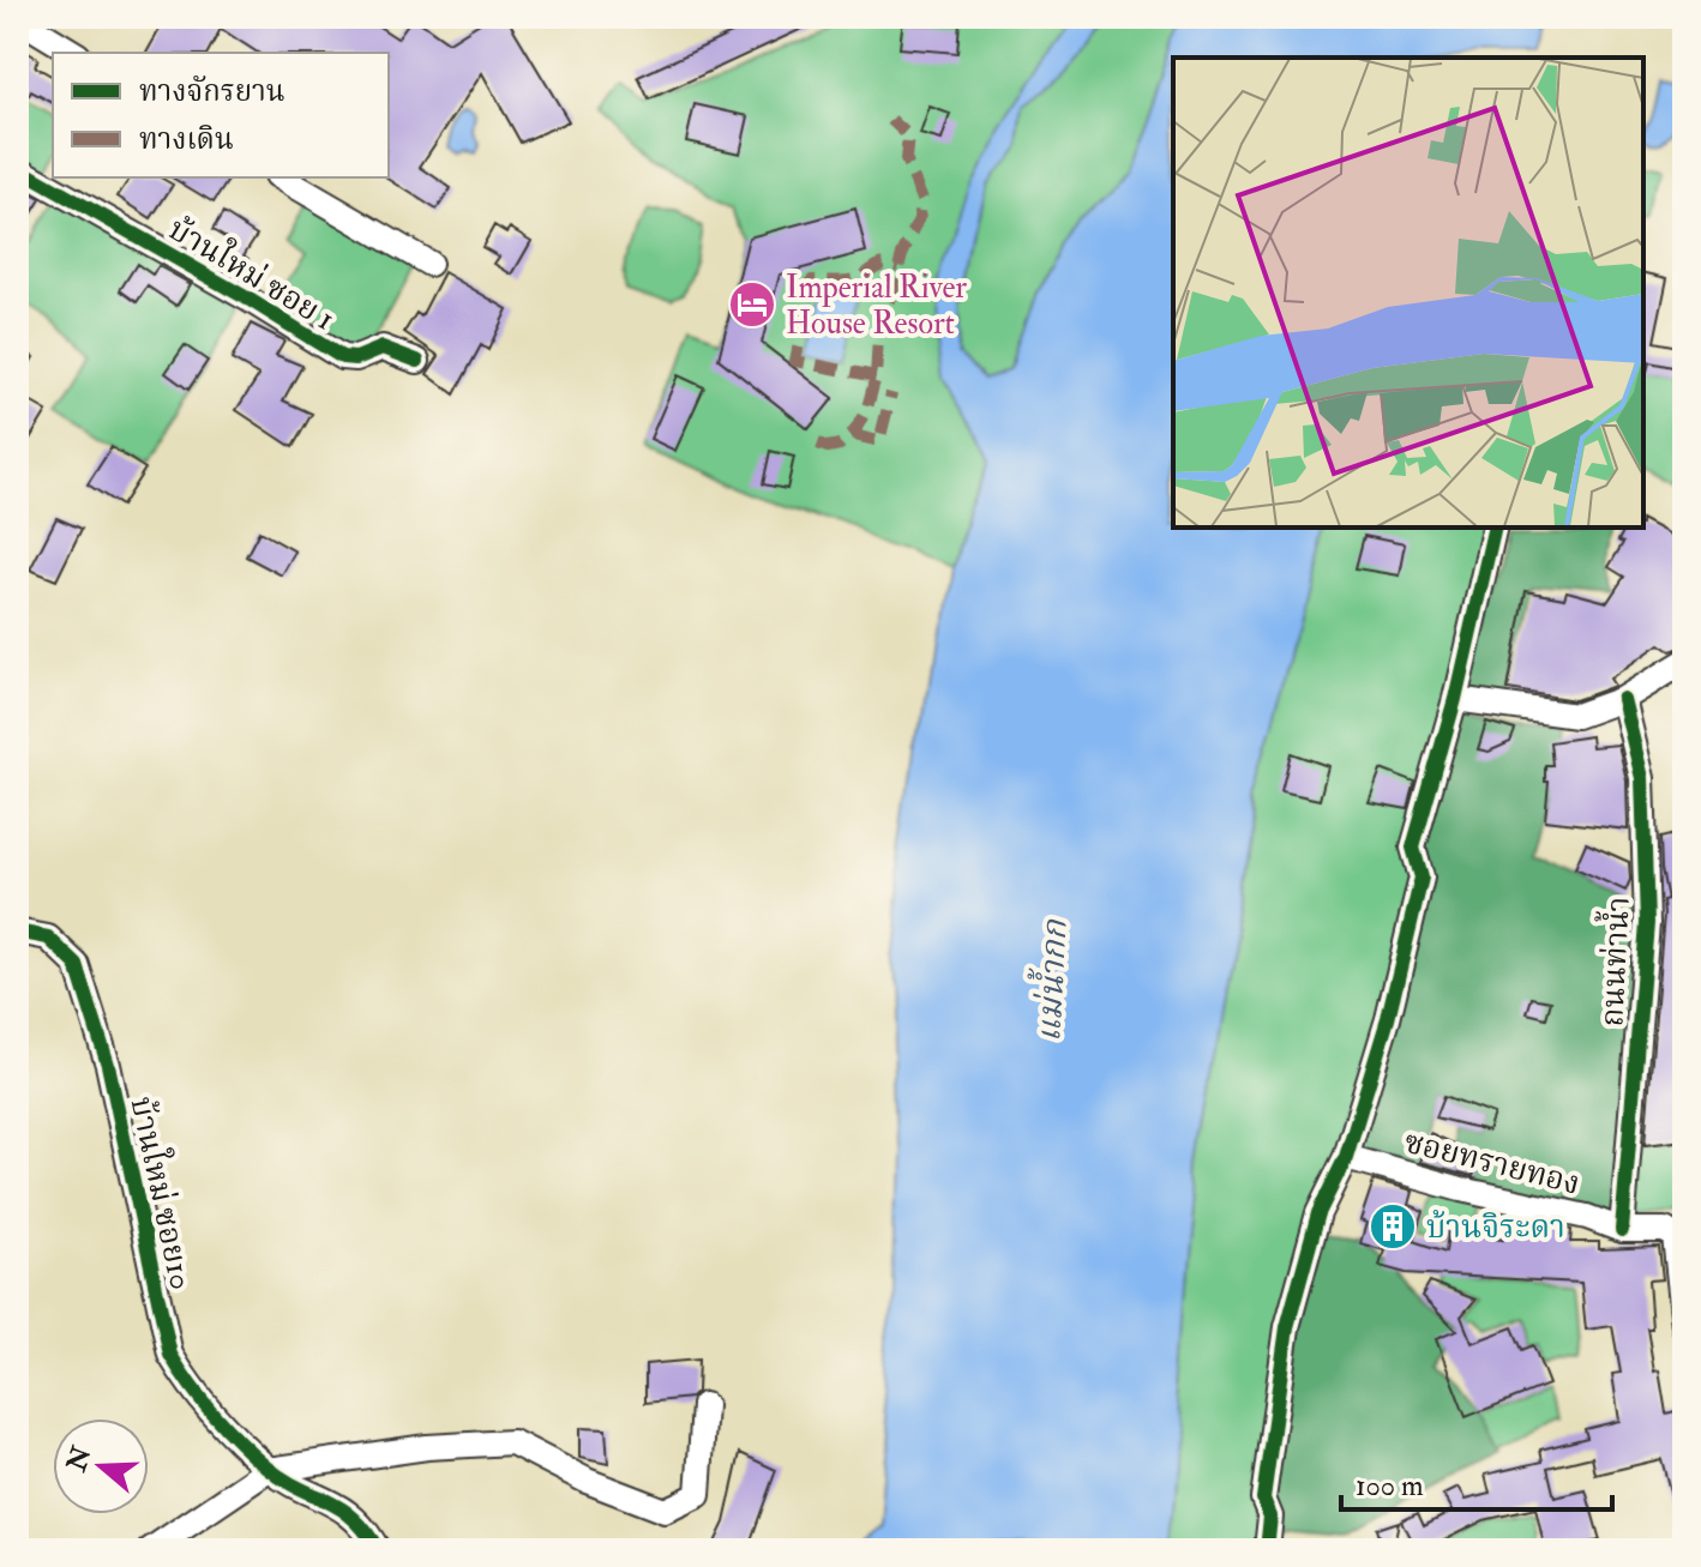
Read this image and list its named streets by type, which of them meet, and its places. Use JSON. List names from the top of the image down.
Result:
{
  "streets": {
    "street": [
      "บ้านใหม่ ซอย 1",
      "ถนนท่าน้ำ",
      "ซอยทรายทอง",
      "บ้านใหม่ ซอย10"
    ]
  },
  "crossings": [
    ["ถนนท่าน้ำ", "ซอยทรายทอง"]
  ],
  "water": ["แม่น้ำกก"],
  "places": {
    "hotel": ["Imperial River House Resort"],
    "building": ["บ้านจิระดา"]
  },
  "legend": ["ทางจักรยาน", "ทางเดิน"],
  "scale_bar": "100 m",
  "north": "left"
}
